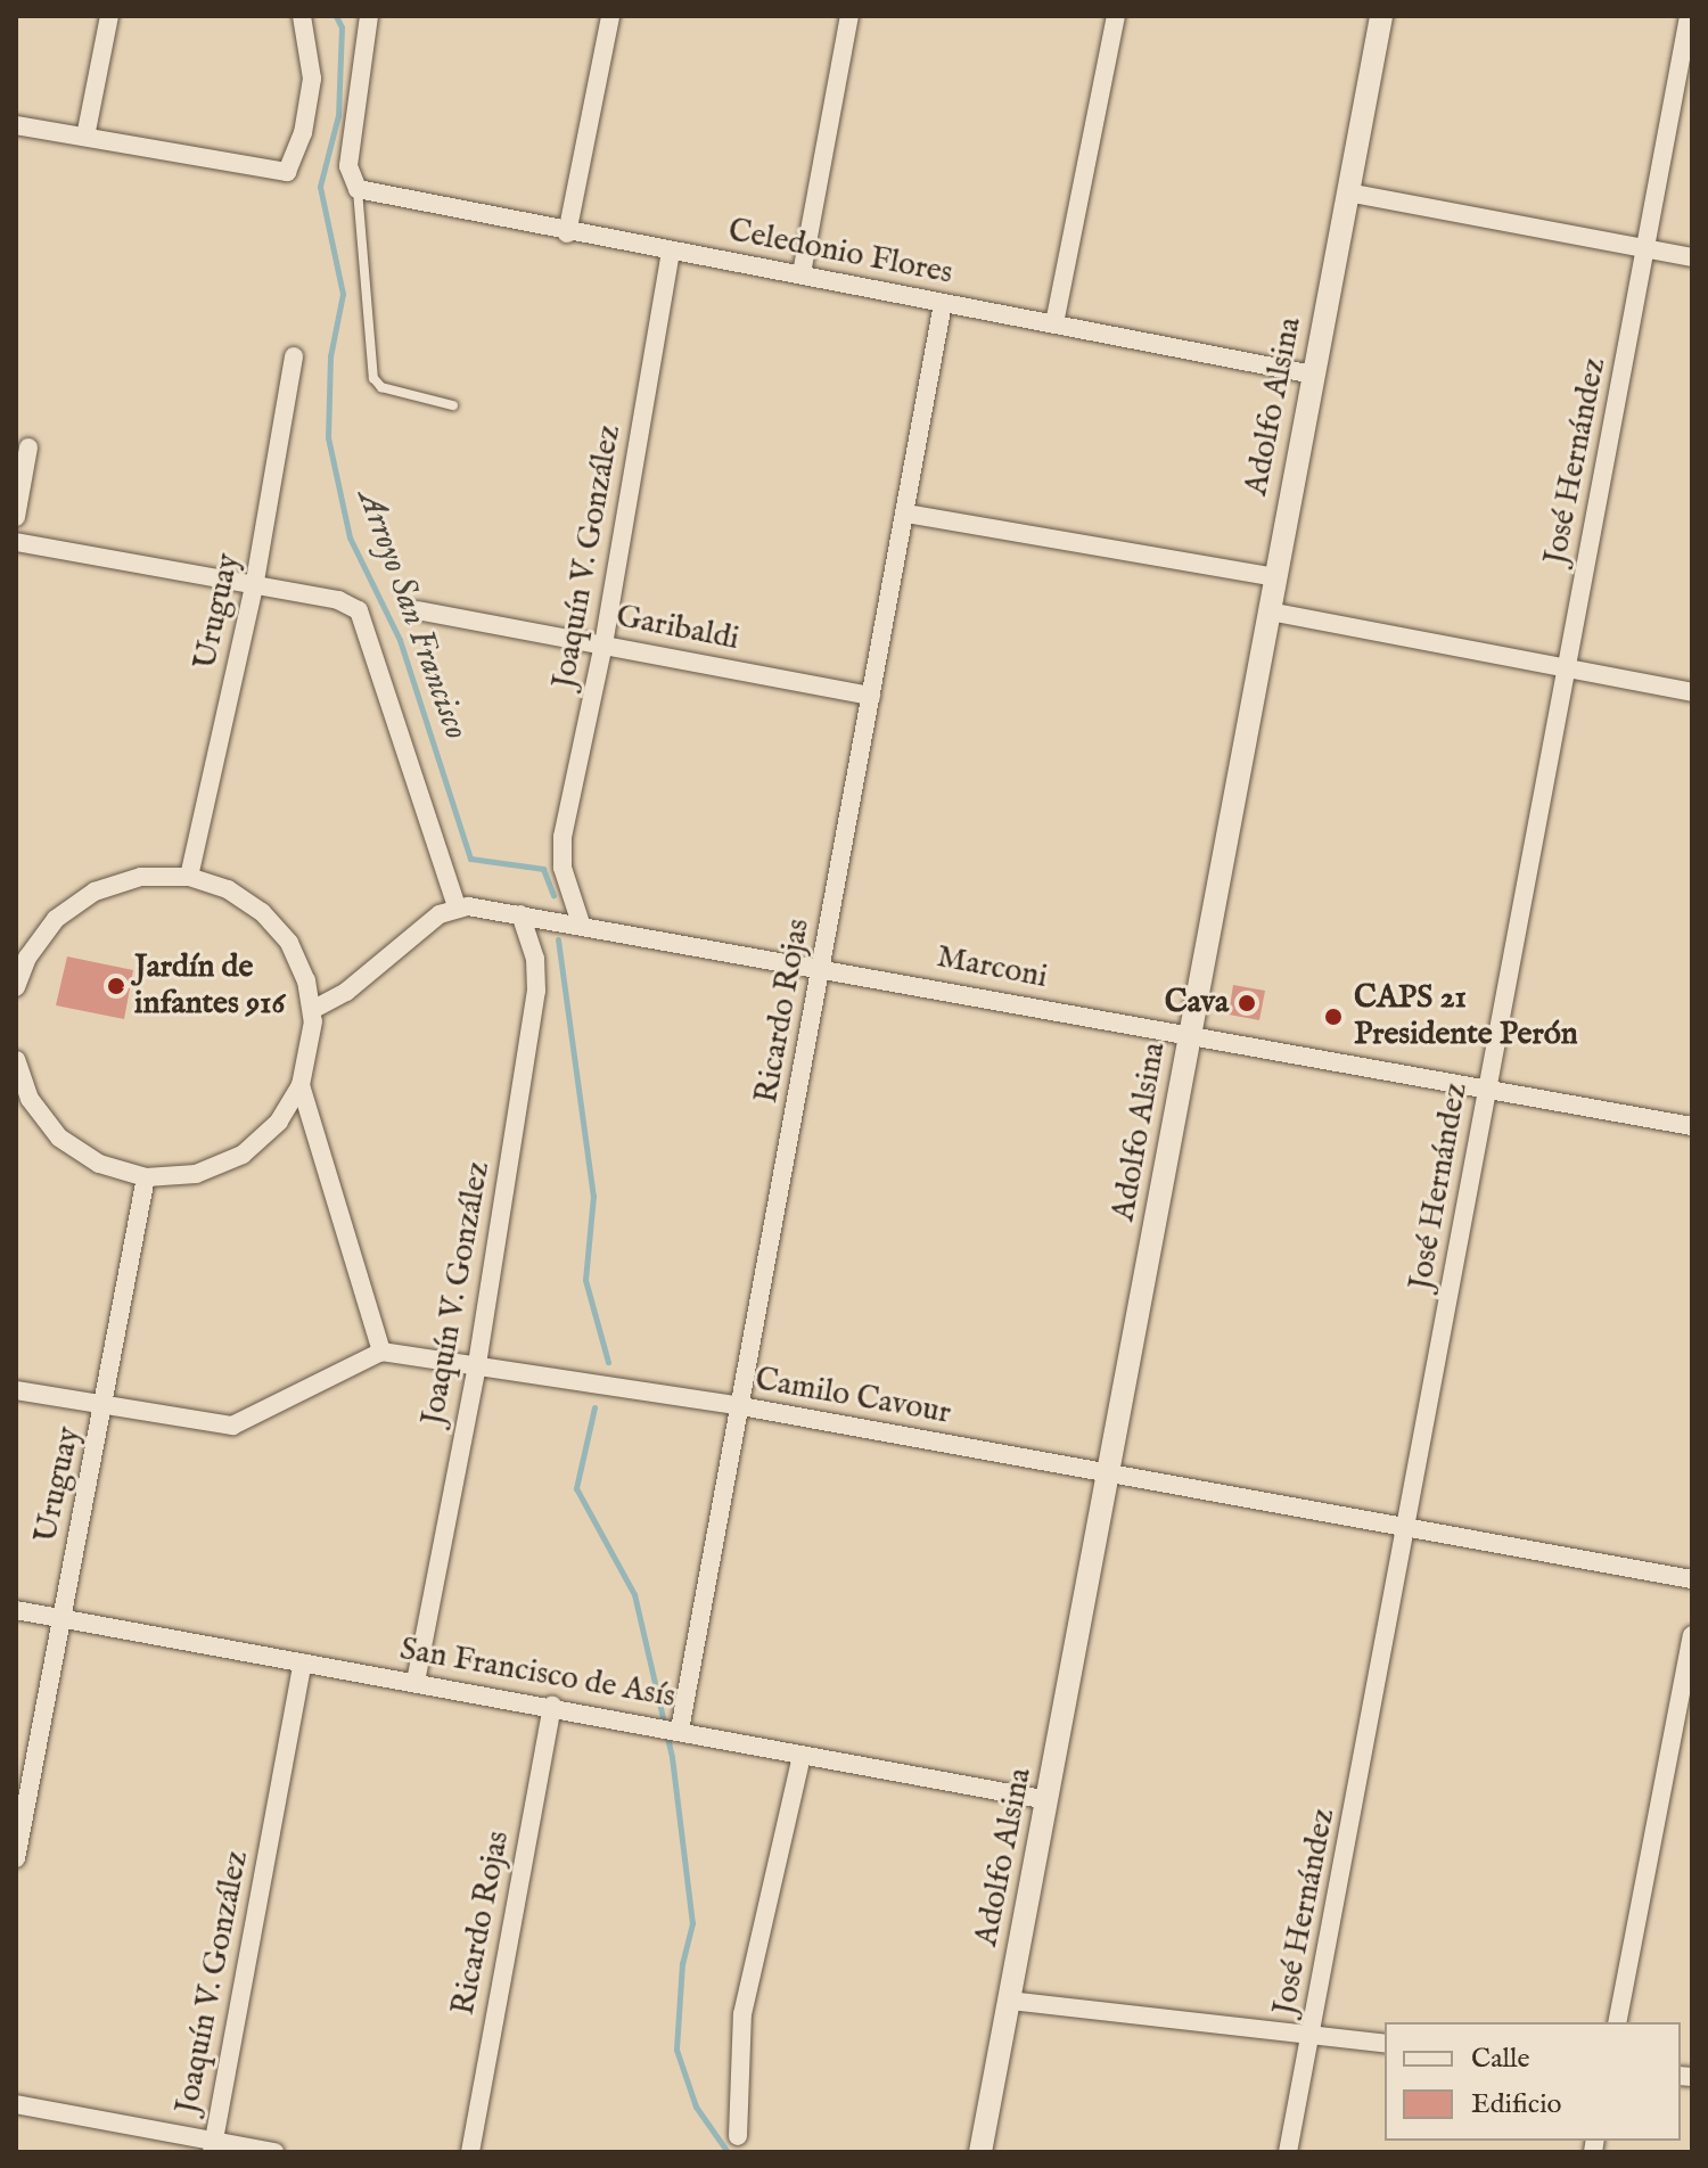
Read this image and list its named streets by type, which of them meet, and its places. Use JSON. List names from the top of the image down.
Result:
{
  "streets": {
    "street": [
      "Celedonio Flores",
      "Adolfo Alsina",
      "José Hernández",
      "Joaquín V. González",
      "Uruguay",
      "Garibaldi",
      "Marconi",
      "Ricardo Rojas",
      "Camilo Cavour",
      "San Francisco de Asís"
    ]
  },
  "crossings": [
    ["Celedonio Flores", "Adolfo Alsina"],
    ["Celedonio Flores", "Joaquín V. González"],
    ["Celedonio Flores", "Ricardo Rojas"],
    ["Adolfo Alsina", "Marconi"],
    ["Adolfo Alsina", "Camilo Cavour"],
    ["Adolfo Alsina", "San Francisco de Asís"],
    ["José Hernández", "Marconi"],
    ["José Hernández", "Camilo Cavour"],
    ["Joaquín V. González", "Garibaldi"],
    ["Joaquín V. González", "Marconi"],
    ["Joaquín V. González", "Camilo Cavour"],
    ["Joaquín V. González", "San Francisco de Asís"],
    ["Uruguay", "San Francisco de Asís"],
    ["Garibaldi", "Ricardo Rojas"],
    ["Marconi", "Ricardo Rojas"],
    ["Ricardo Rojas", "Camilo Cavour"],
    ["Ricardo Rojas", "San Francisco de Asís"]
  ],
  "water": ["Arroyo San Francisco"],
  "places": ["Jardín de infantes 916", "Cava", "CAPS 21 Presidente Perón"],
  "legend": ["Calle", "Edificio"]
}
